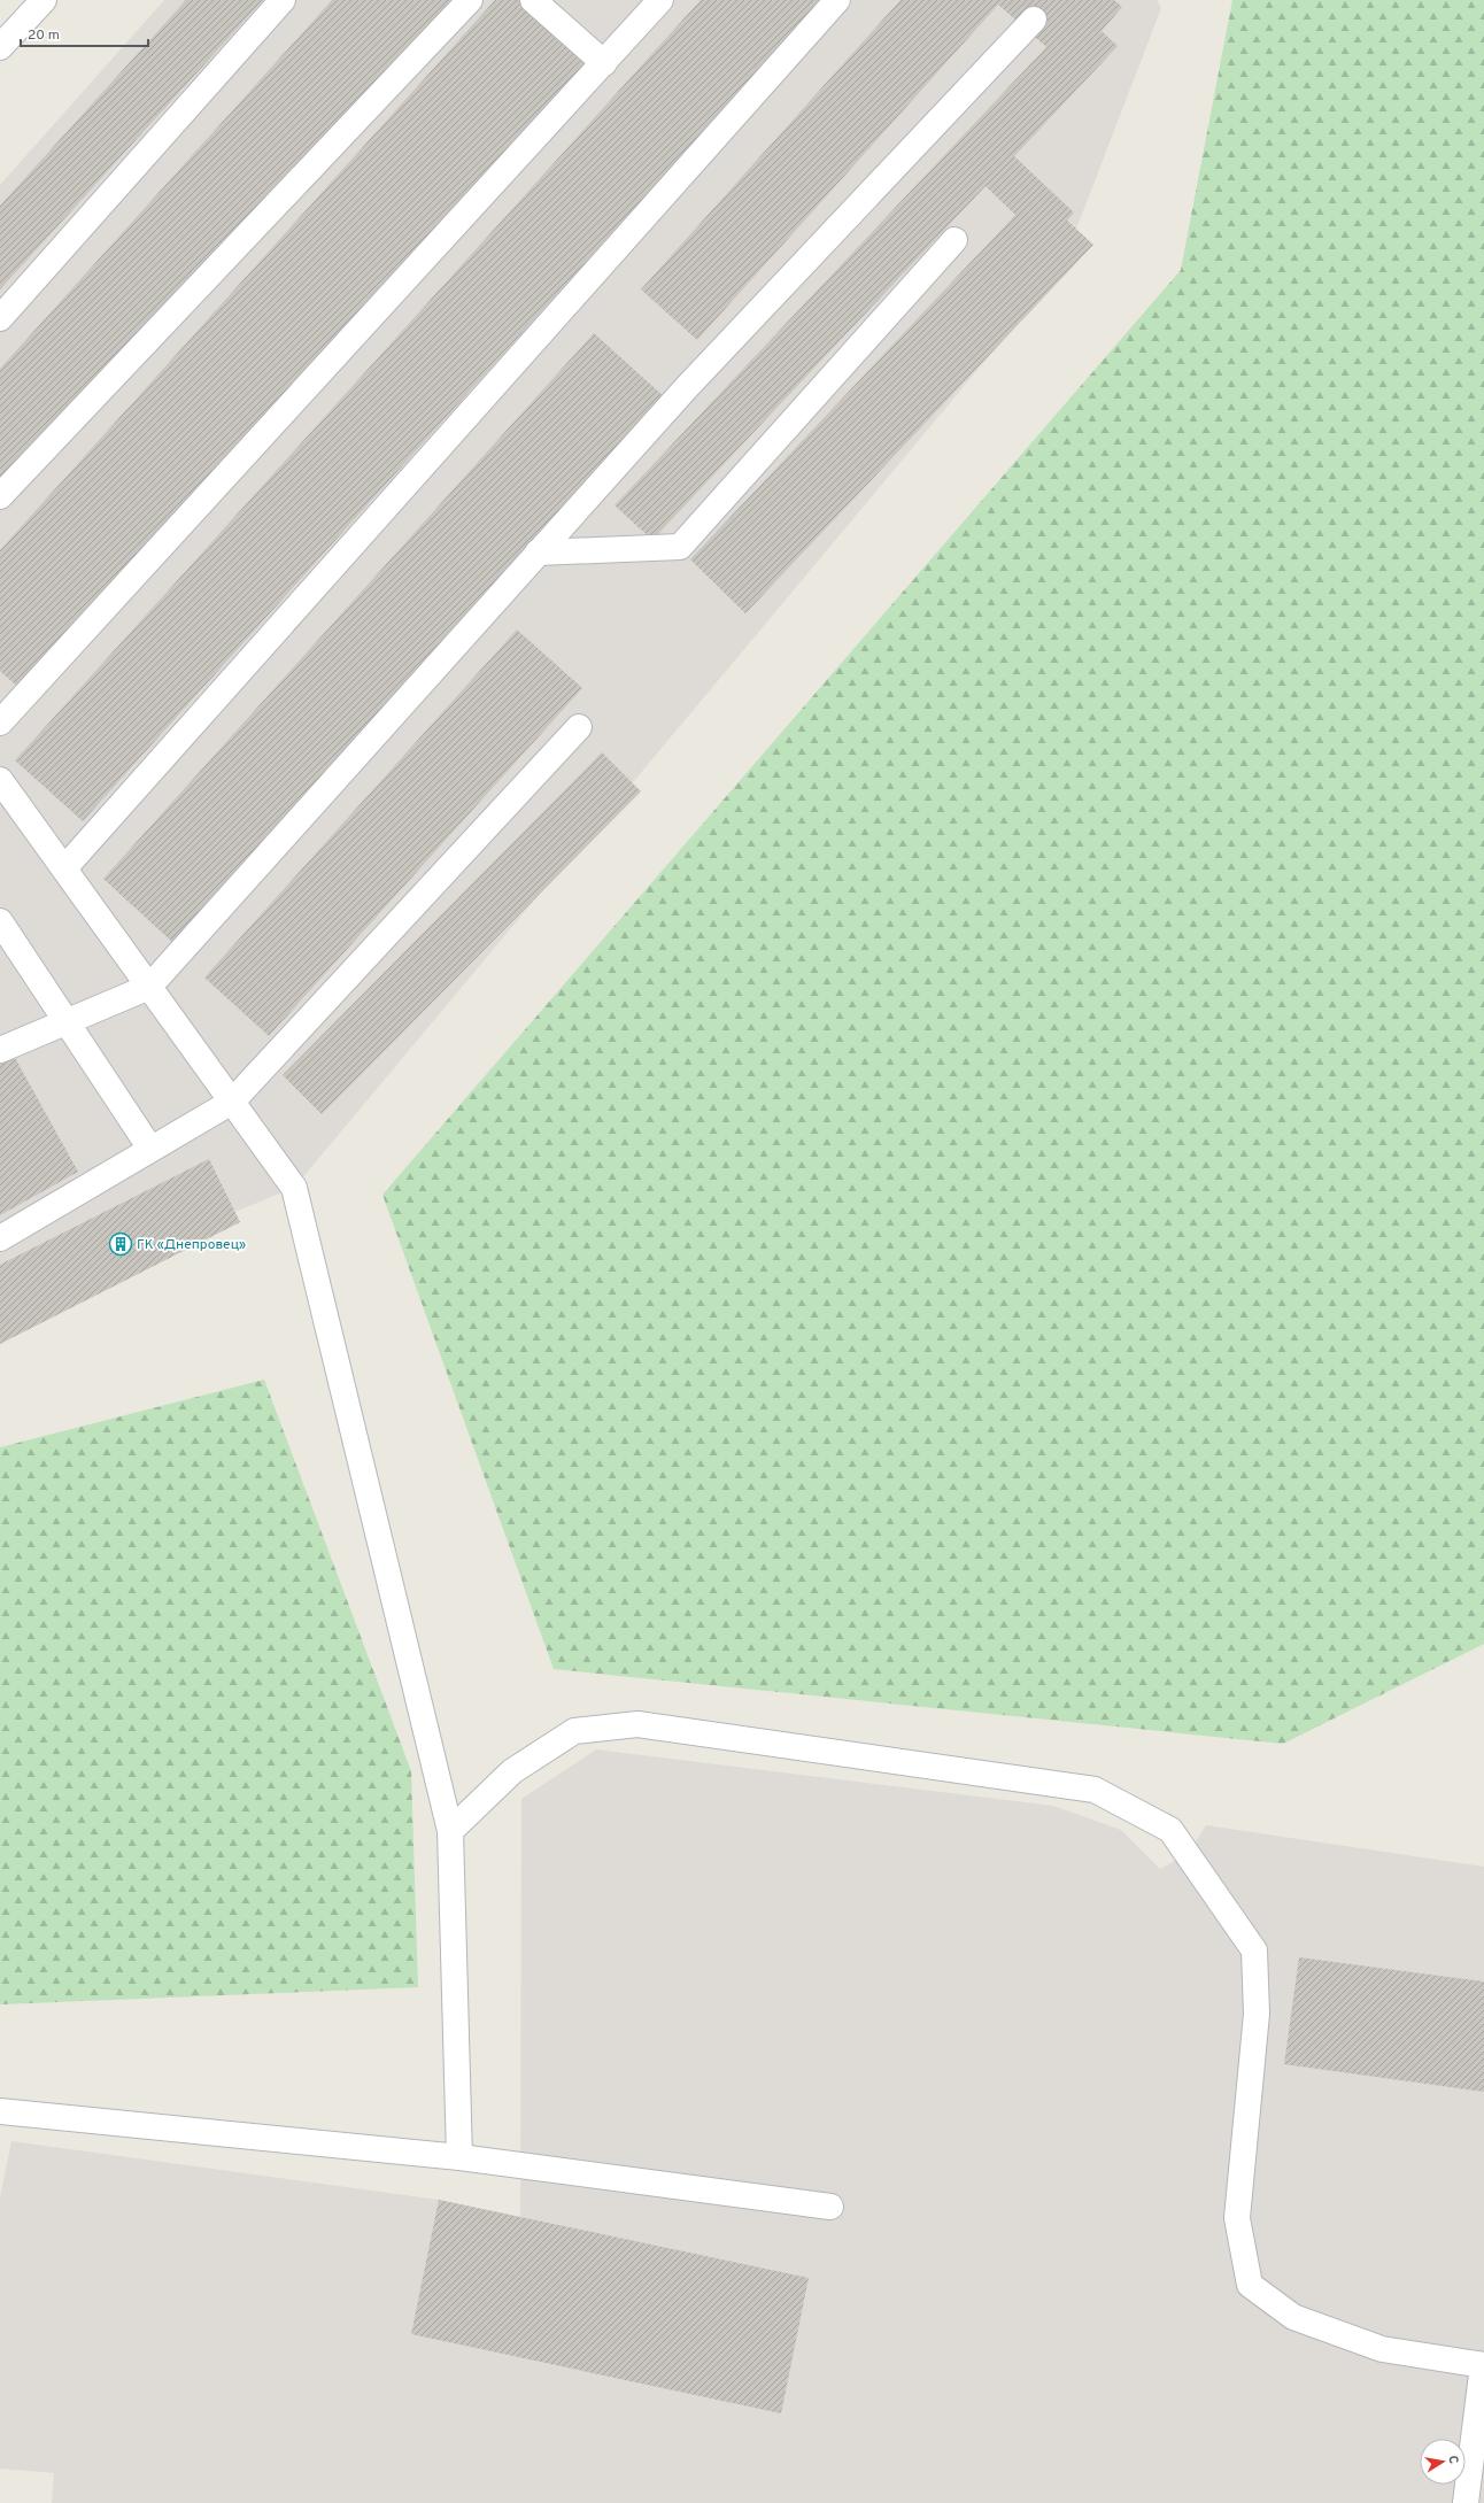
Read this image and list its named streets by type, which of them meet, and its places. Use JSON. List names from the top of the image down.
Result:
{
  "places": {
    "building": ["ГК «Днепровец»"]
  },
  "scale_bar": "20 m",
  "north": "right"
}
